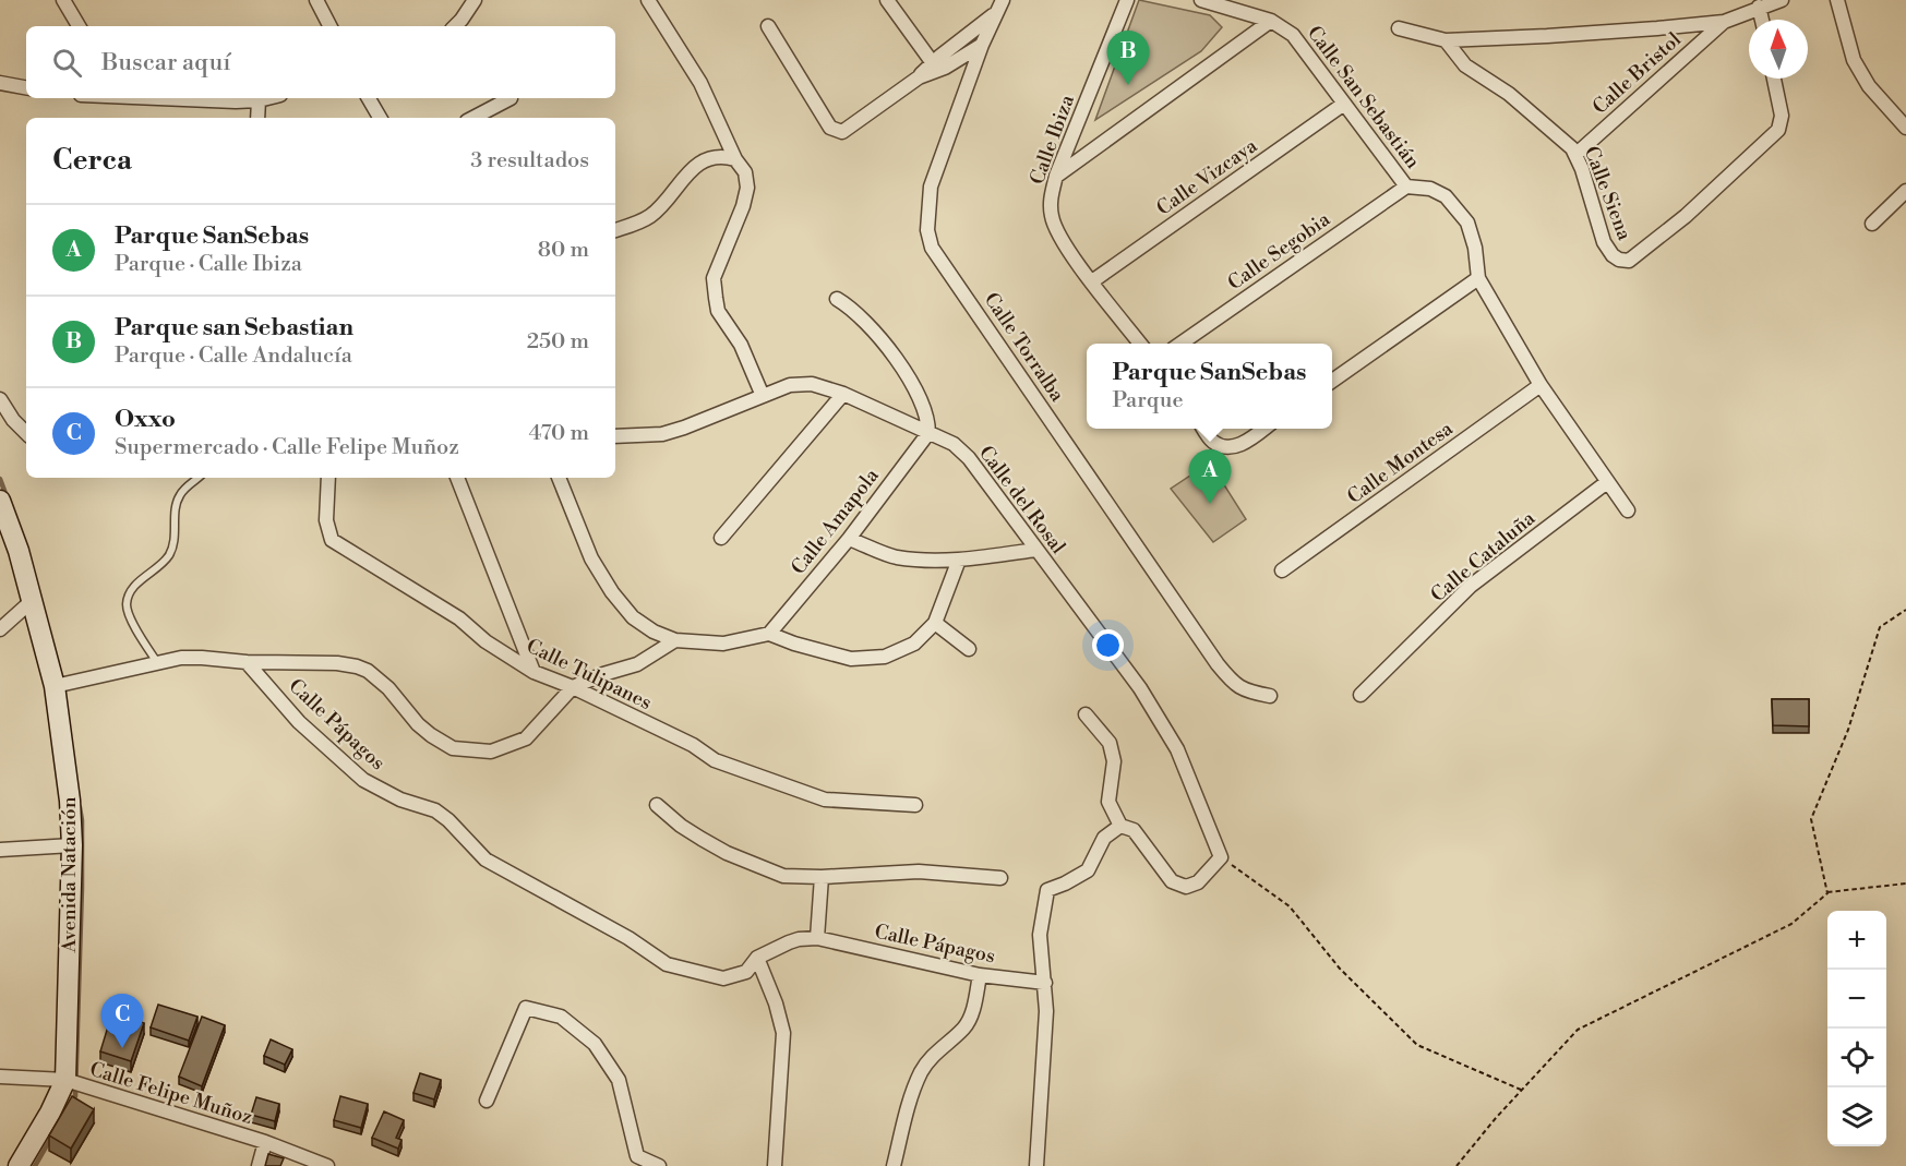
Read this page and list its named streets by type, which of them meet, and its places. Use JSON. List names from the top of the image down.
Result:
{
  "streets": {
    "street": [
      "Calle Bristol",
      "Calle San Sebastián",
      "Calle Ibiza",
      "Calle Vizcaya",
      "Calle Siena",
      "Calle Segobia",
      "Calle Torralba",
      "Calle Montesa",
      "Calle del Rosal",
      "Calle Amapola",
      "Calle Cataluña",
      "Calle Tulipanes",
      "Calle Pápagos",
      "Avenida Natación",
      "Calle Felipe Muñoz"
    ]
  },
  "crossings": [
    ["Calle Bristol", "Calle Siena"],
    ["Calle San Sebastián", "Calle Vizcaya"],
    ["Calle San Sebastián", "Calle Segobia"],
    ["Calle San Sebastián", "Calle Montesa"],
    ["Calle San Sebastián", "Calle Cataluña"],
    ["Calle Ibiza", "Calle Vizcaya"],
    ["Calle del Rosal", "Calle Amapola"],
    ["Avenida Natación", "Calle Felipe Muñoz"]
  ],
  "north": "top",
  "page": {
    "search": "Buscar aquí",
    "pins": ["B", "A", "C"],
    "heading": ["Cerca", "3 resultados"],
    "list": [
      {
        "mark": "A",
        "name": "Parque SanSebas",
        "note": "Parque · Calle Ibiza",
        "value": "80 m"
      },
      {
        "mark": "B",
        "name": "Parque san Sebastian",
        "note": "Parque · Calle Andalucía",
        "value": "250 m"
      },
      {
        "mark": "C",
        "name": "Oxxo",
        "note": "Supermercado · Calle Felipe Muñoz",
        "value": "470 m"
      }
    ],
    "popup": ["Parque SanSebas", "Parque"],
    "map_buttons": ["+", "−"]
  }
}
